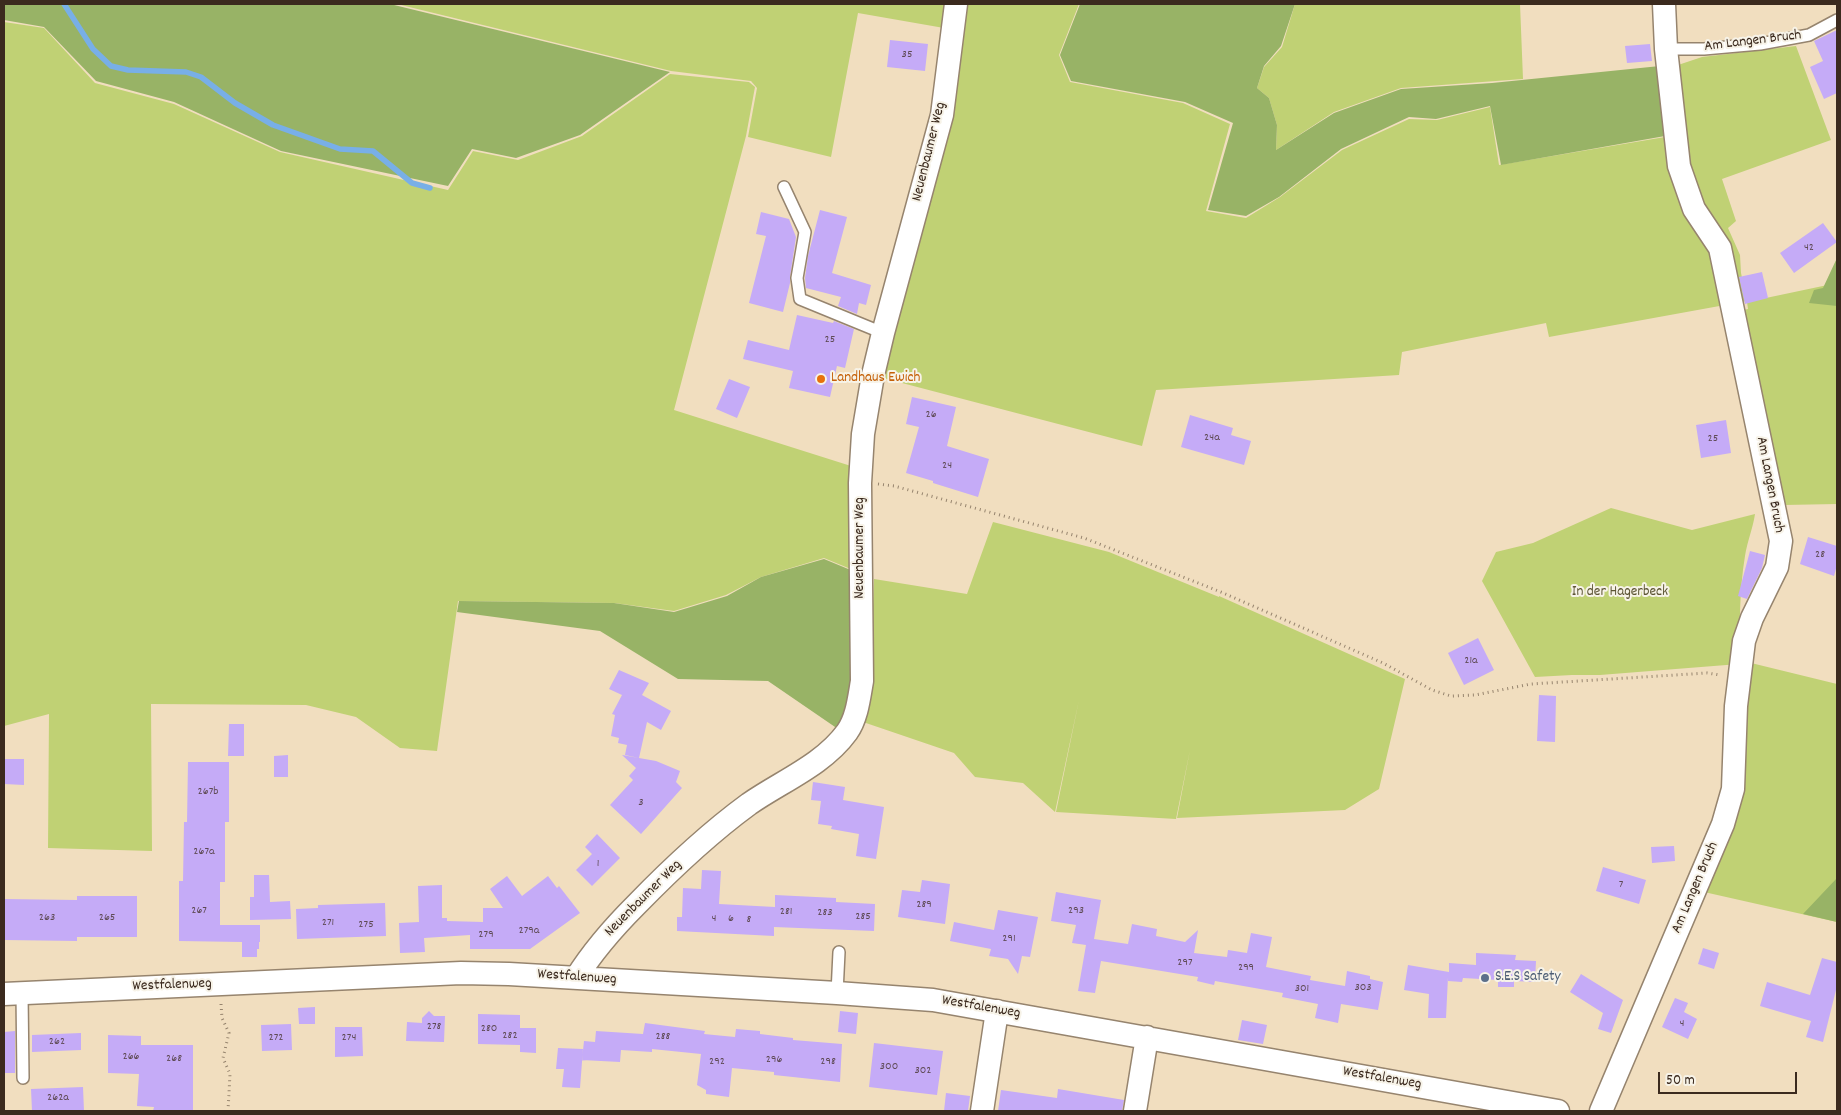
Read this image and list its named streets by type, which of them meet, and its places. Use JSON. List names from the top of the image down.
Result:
{
  "streets": {
    "street": ["Am Langen Bruch", "Neuenbaumer Weg", "Westfalenweg"]
  },
  "crossings": [
    ["Neuenbaumer Weg", "Westfalenweg"]
  ],
  "parks": ["In der Hagerbeck"],
  "places": ["Landhaus Ewich", "S.E.S Safety"],
  "house_numbers": [
    "35",
    "42",
    "25",
    "26",
    "24a",
    "25",
    "24",
    "28",
    "21a",
    "267b",
    "3",
    "267a",
    "1",
    "7",
    "289",
    "267",
    "293",
    "281",
    "283",
    "285",
    "263",
    "265",
    "4",
    "6",
    "8",
    "271",
    "275",
    "279a",
    "279",
    "291",
    "297",
    "299",
    "303",
    "301",
    "4",
    "278",
    "280",
    "282",
    "288",
    "272",
    "274",
    "262",
    "266",
    "268",
    "296",
    "292",
    "298",
    "300",
    "302",
    "262a"
  ],
  "scale_bar": "50 m"
}
